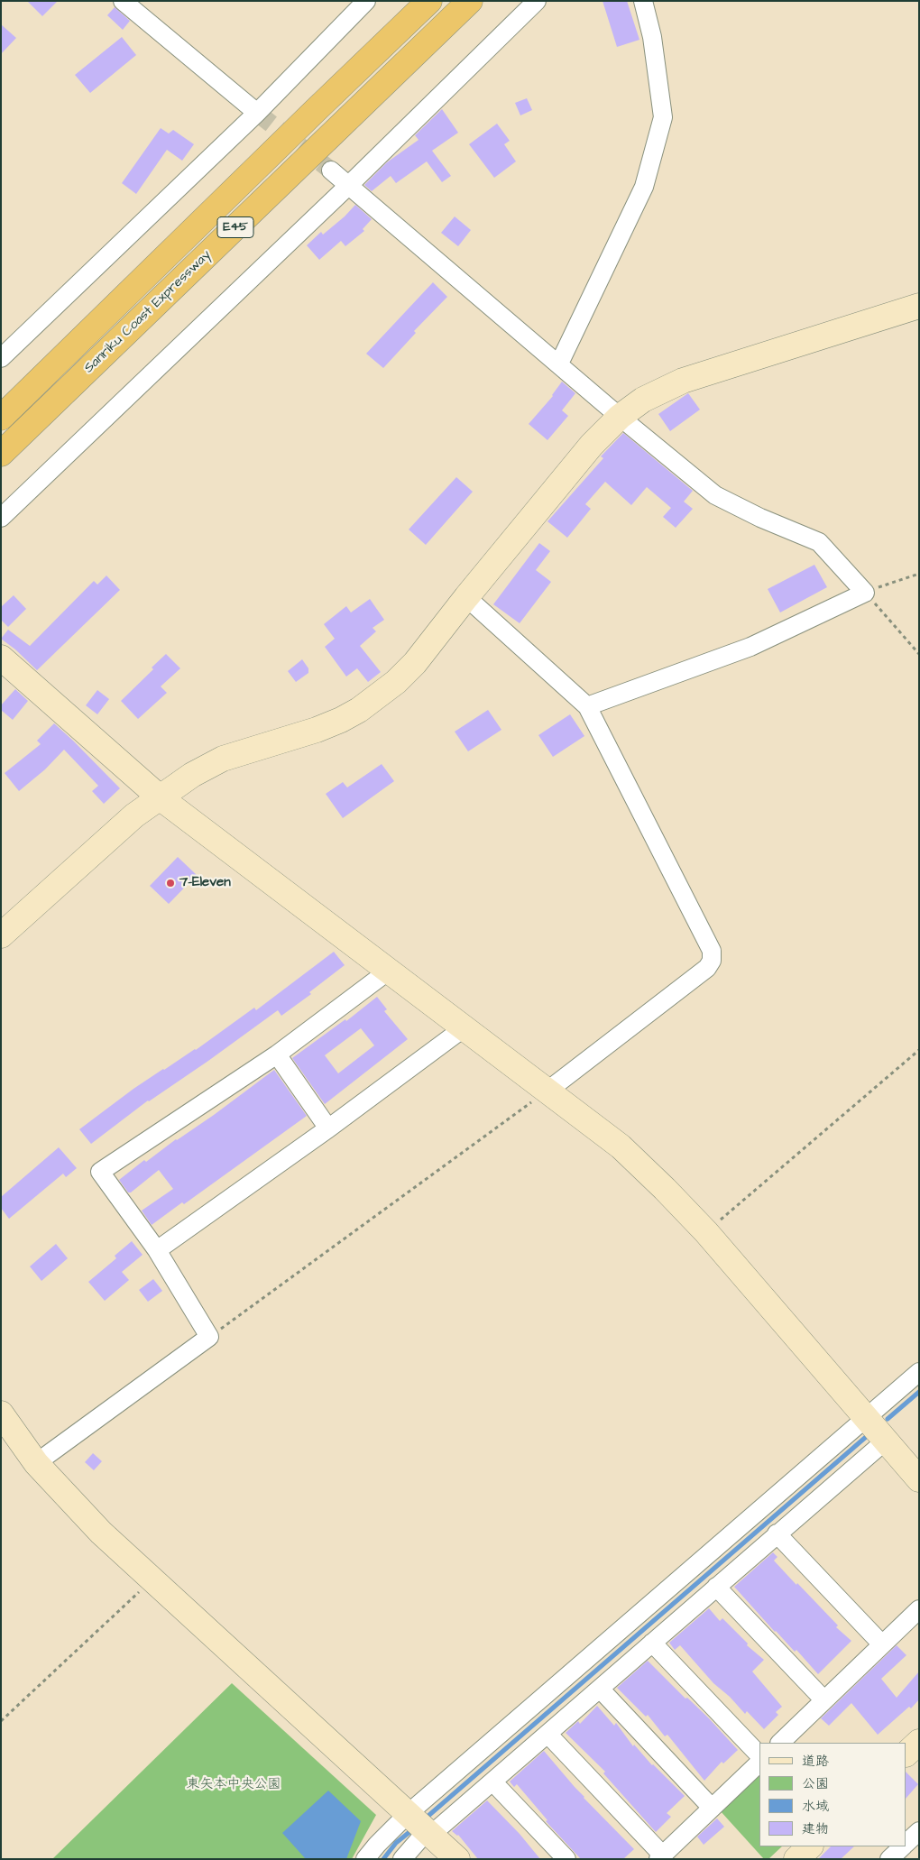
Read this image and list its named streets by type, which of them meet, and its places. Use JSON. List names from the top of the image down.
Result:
{
  "streets": {
    "highway": ["E45", "Sanriku Coast Expressway"]
  },
  "parks": ["東矢本中央公園"],
  "places": ["7-Eleven"],
  "legend": [
    "道路",
    "公園",
    "水域",
    "建物"
  ]
}
